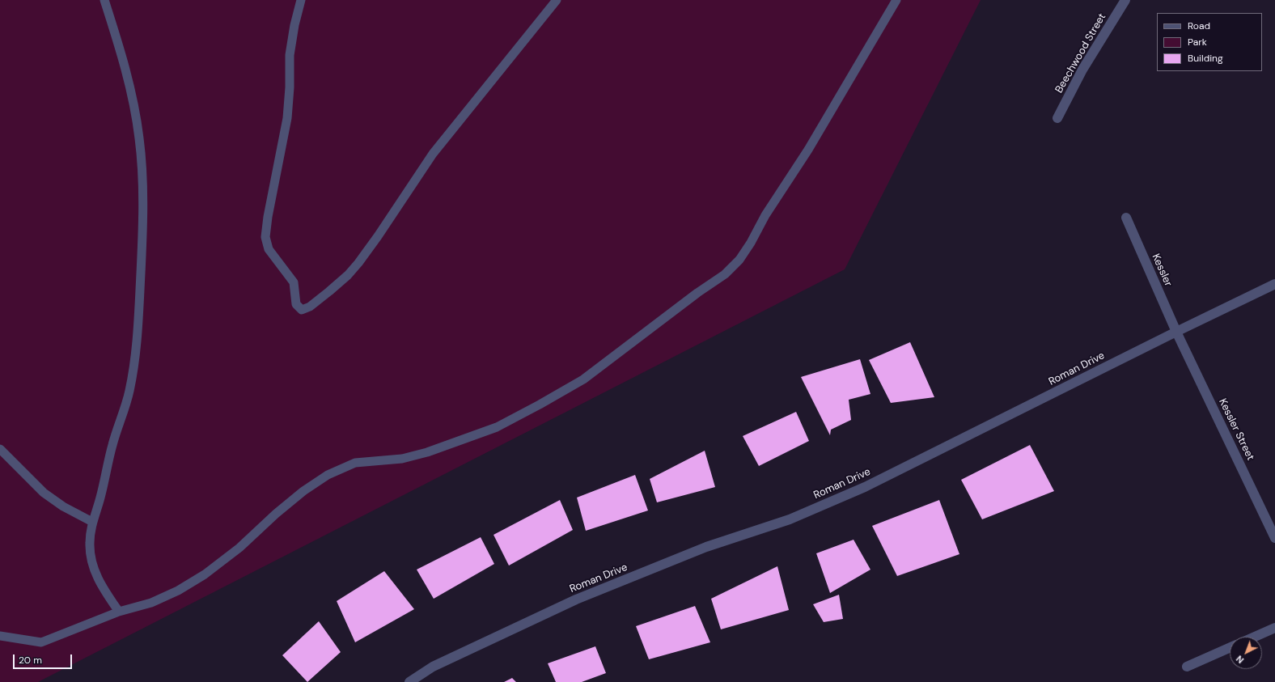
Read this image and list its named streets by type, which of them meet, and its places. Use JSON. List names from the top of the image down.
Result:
{
  "streets": {
    "street": [
      "Beechwood Street",
      "Kessler",
      "Roman Drive",
      "Kessler Street"
    ]
  },
  "crossings": [
    ["Kessler", "Roman Drive"],
    ["Kessler", "Kessler Street"],
    ["Roman Drive", "Kessler Street"]
  ],
  "legend": ["Road", "Park", "Building"],
  "scale_bar": "20 m",
  "north": "bottom left"
}
